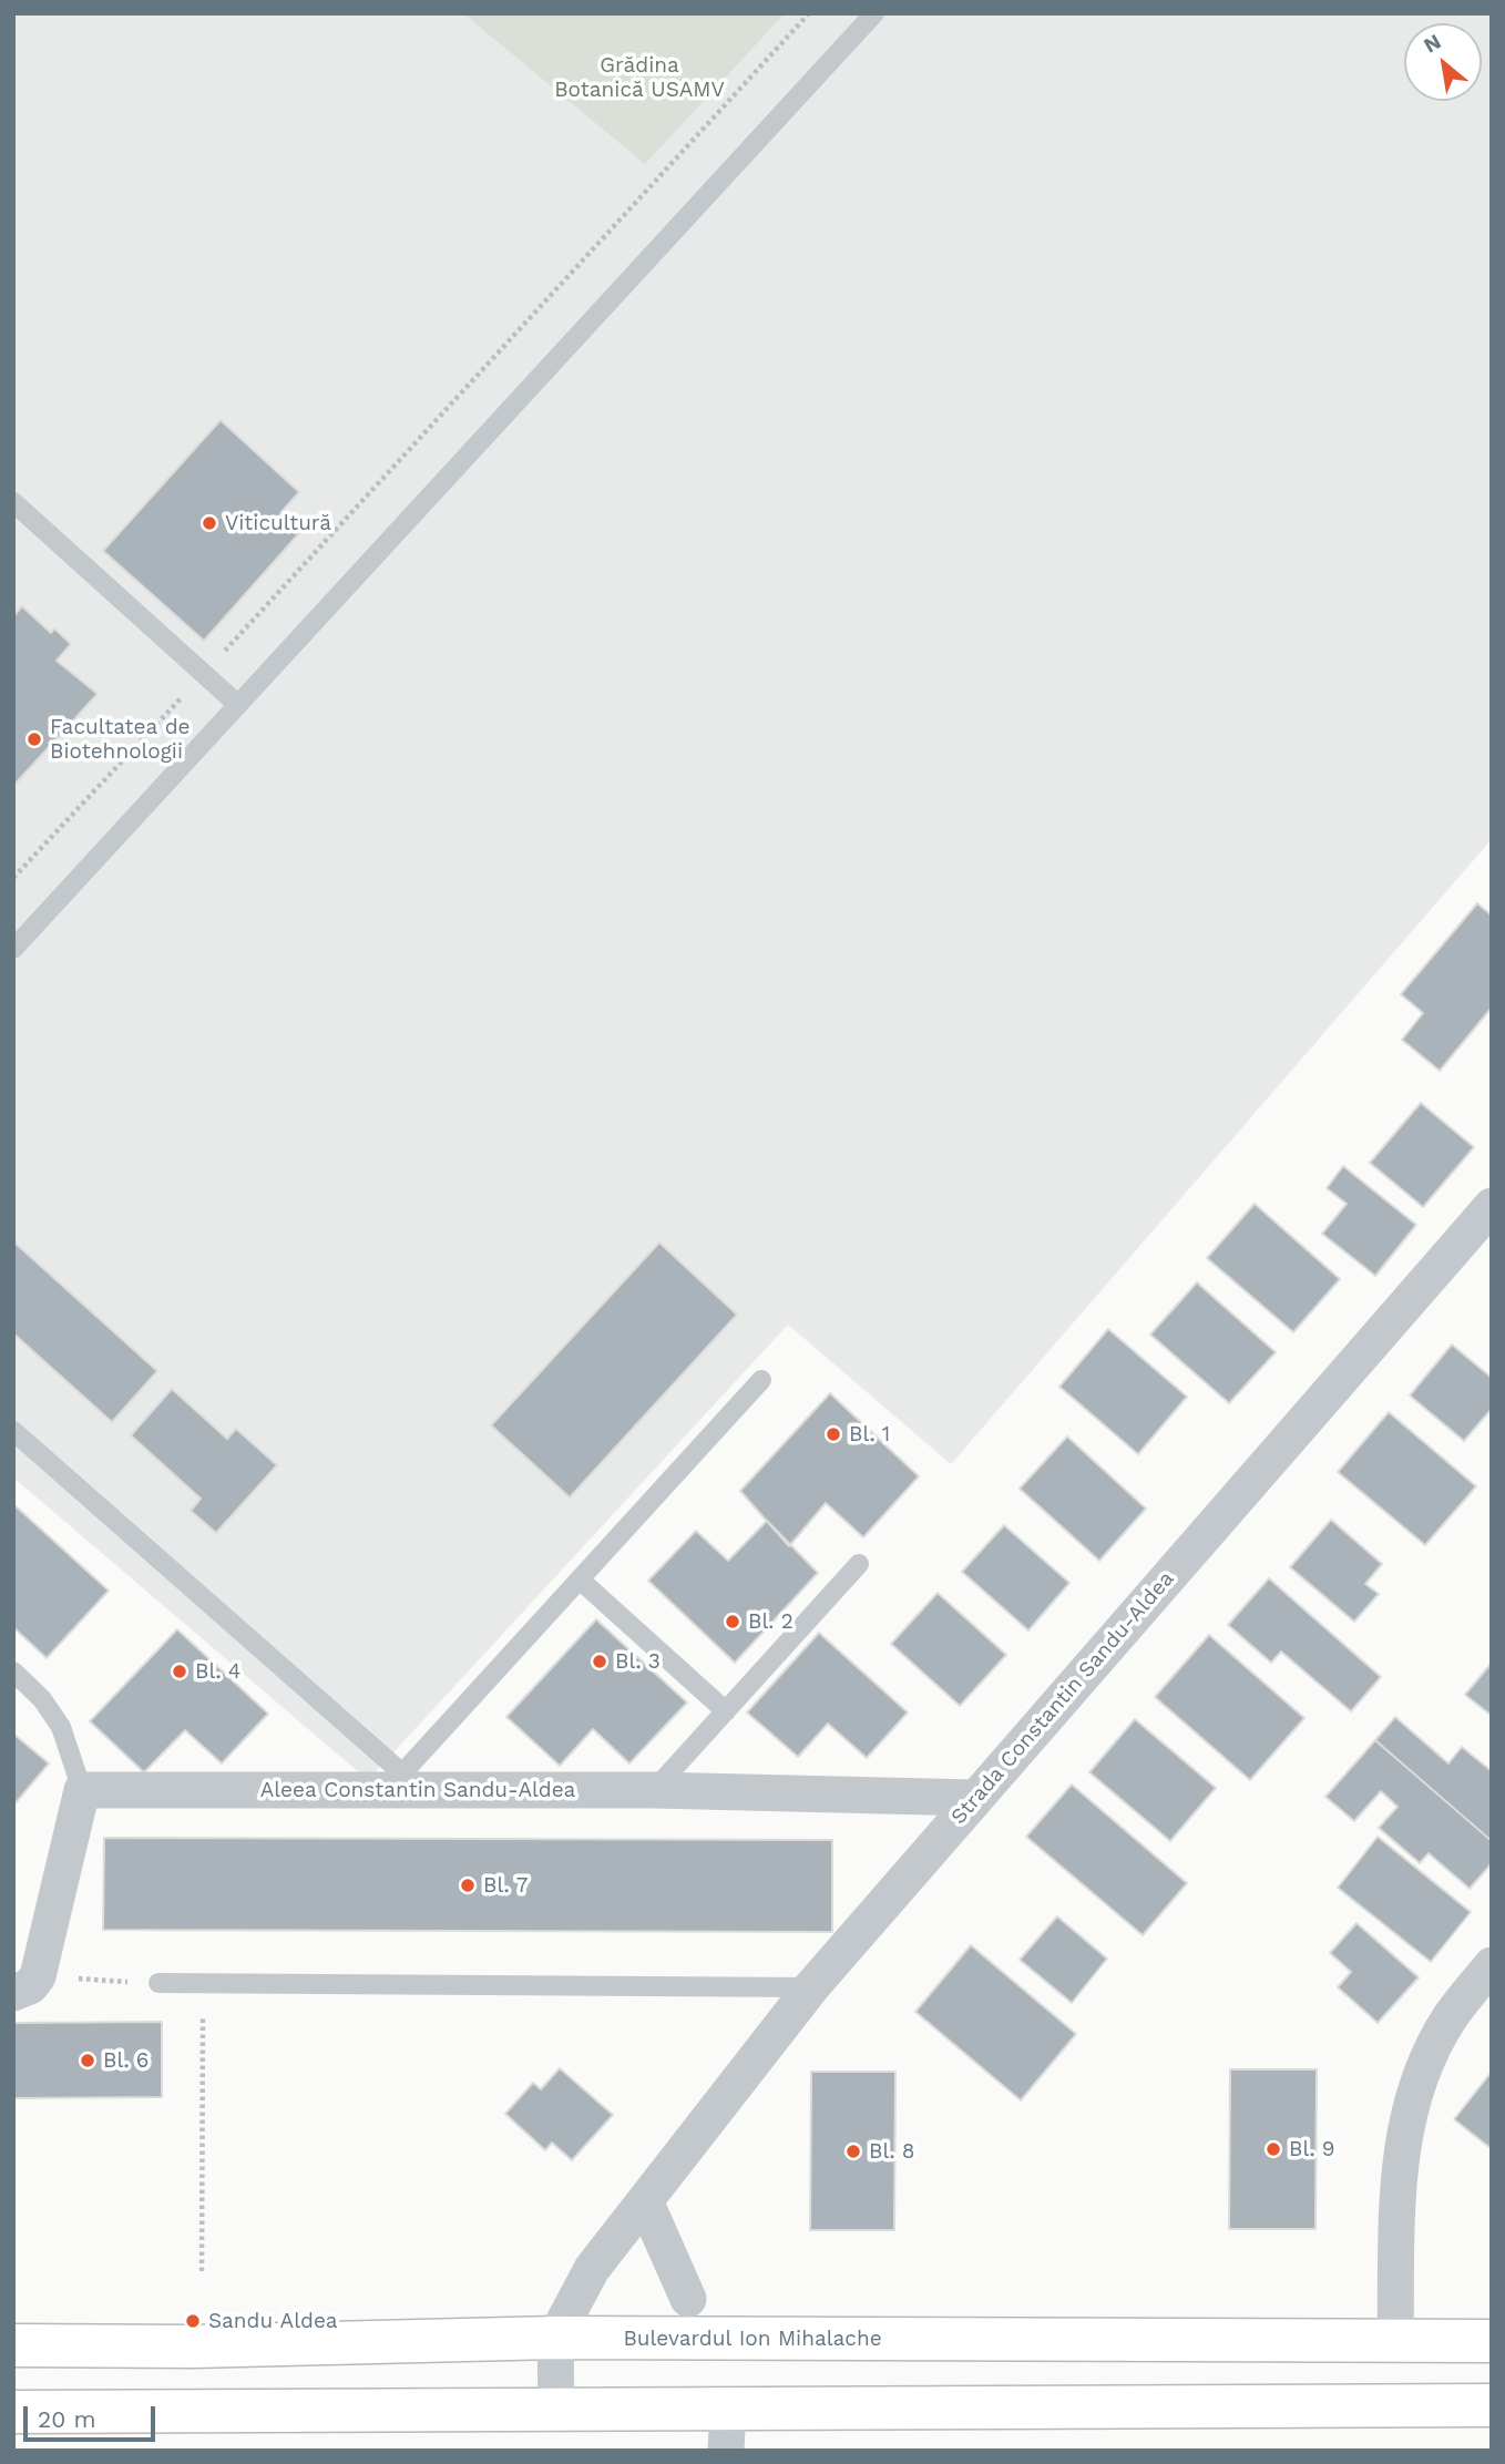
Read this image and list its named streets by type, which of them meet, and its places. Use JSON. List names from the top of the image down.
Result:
{
  "streets": {
    "main road": ["Bulevardul Ion Mihalache"],
    "street": ["Strada Constantin Sandu-Aldea", "Aleea Constantin Sandu-Aldea"]
  },
  "crossings": [
    ["Strada Constantin Sandu-Aldea", "Aleea Constantin Sandu-Aldea"],
    ["Strada Constantin Sandu-Aldea", "Bulevardul Ion Mihalache"]
  ],
  "parks": ["Grădina Botanică USAMV"],
  "places": [
    "Viticultură",
    "Facultatea de Biotehnologii",
    "Bl. 1",
    "Bl. 2",
    "Bl. 3",
    "Bl. 4",
    "Bl. 7",
    "Bl. 6",
    "Bl. 9",
    "Bl. 8",
    "Sandu Aldea"
  ],
  "scale_bar": "20 m",
  "north": "top left"
}
